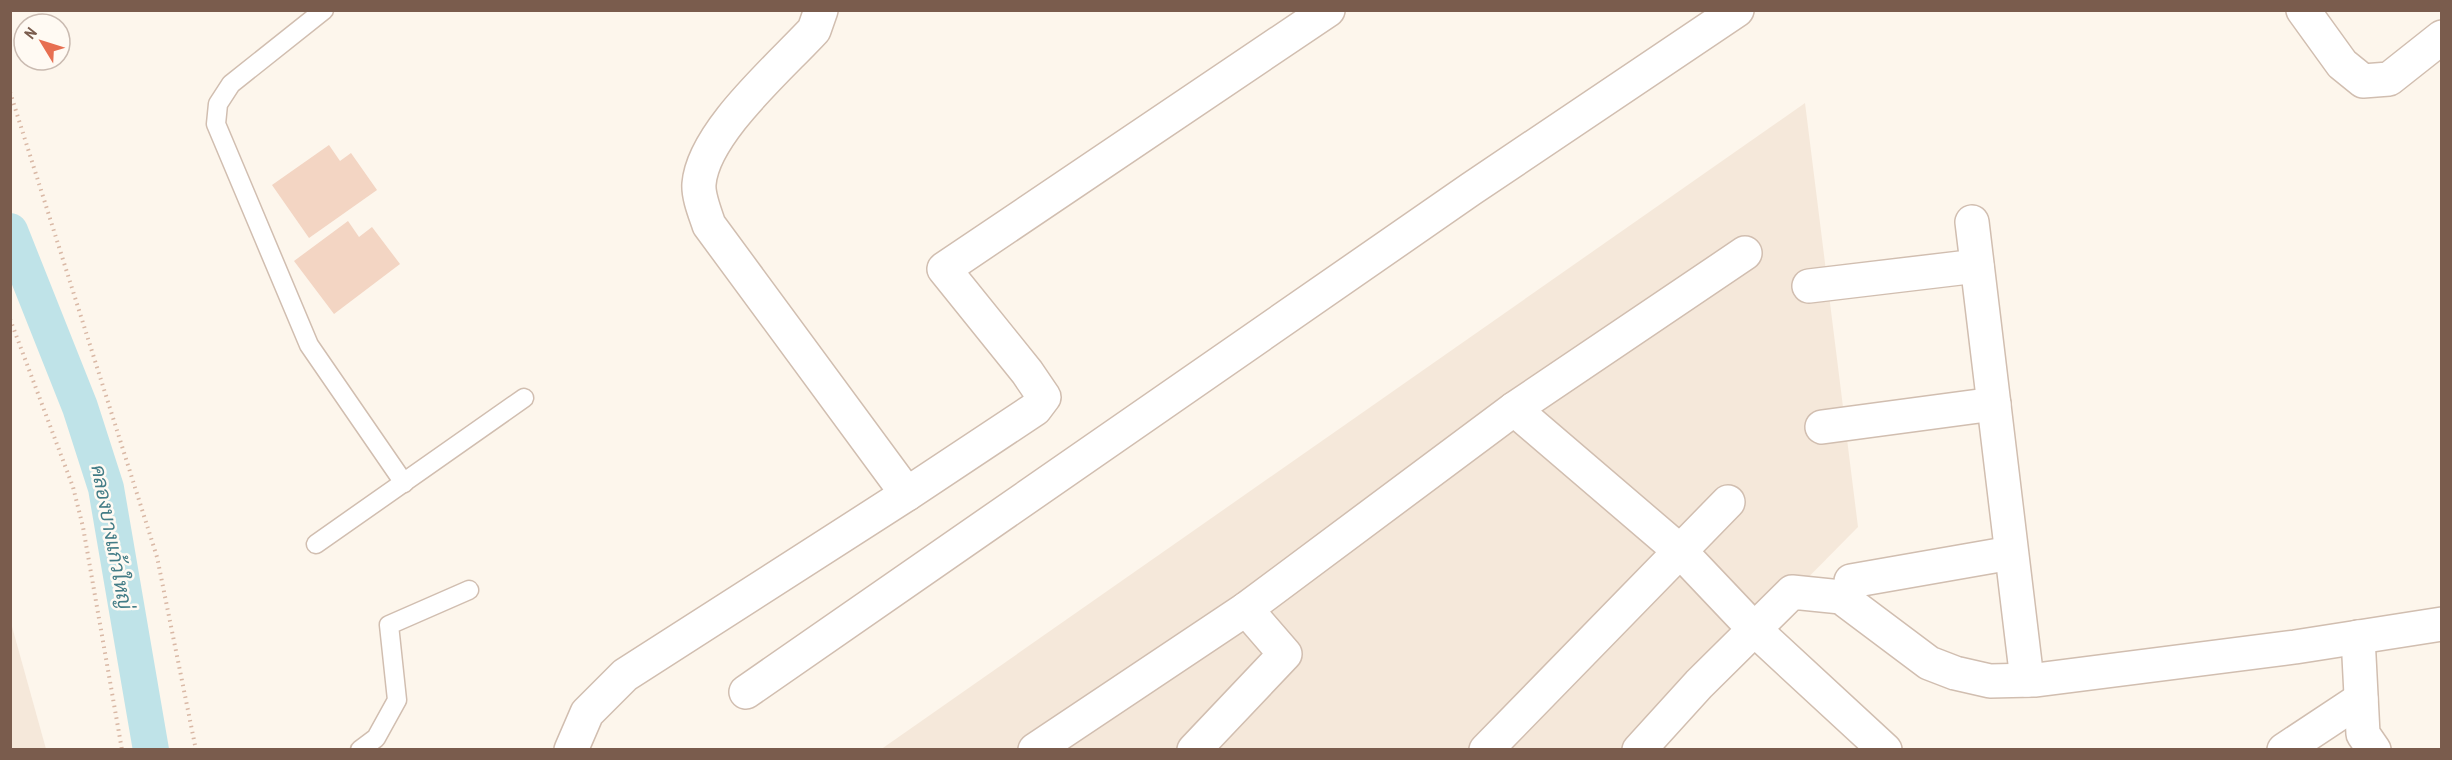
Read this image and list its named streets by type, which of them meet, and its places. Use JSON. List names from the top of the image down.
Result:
{
  "water": ["คลองบางแก้วใหญ่"],
  "north": "top left"
}
